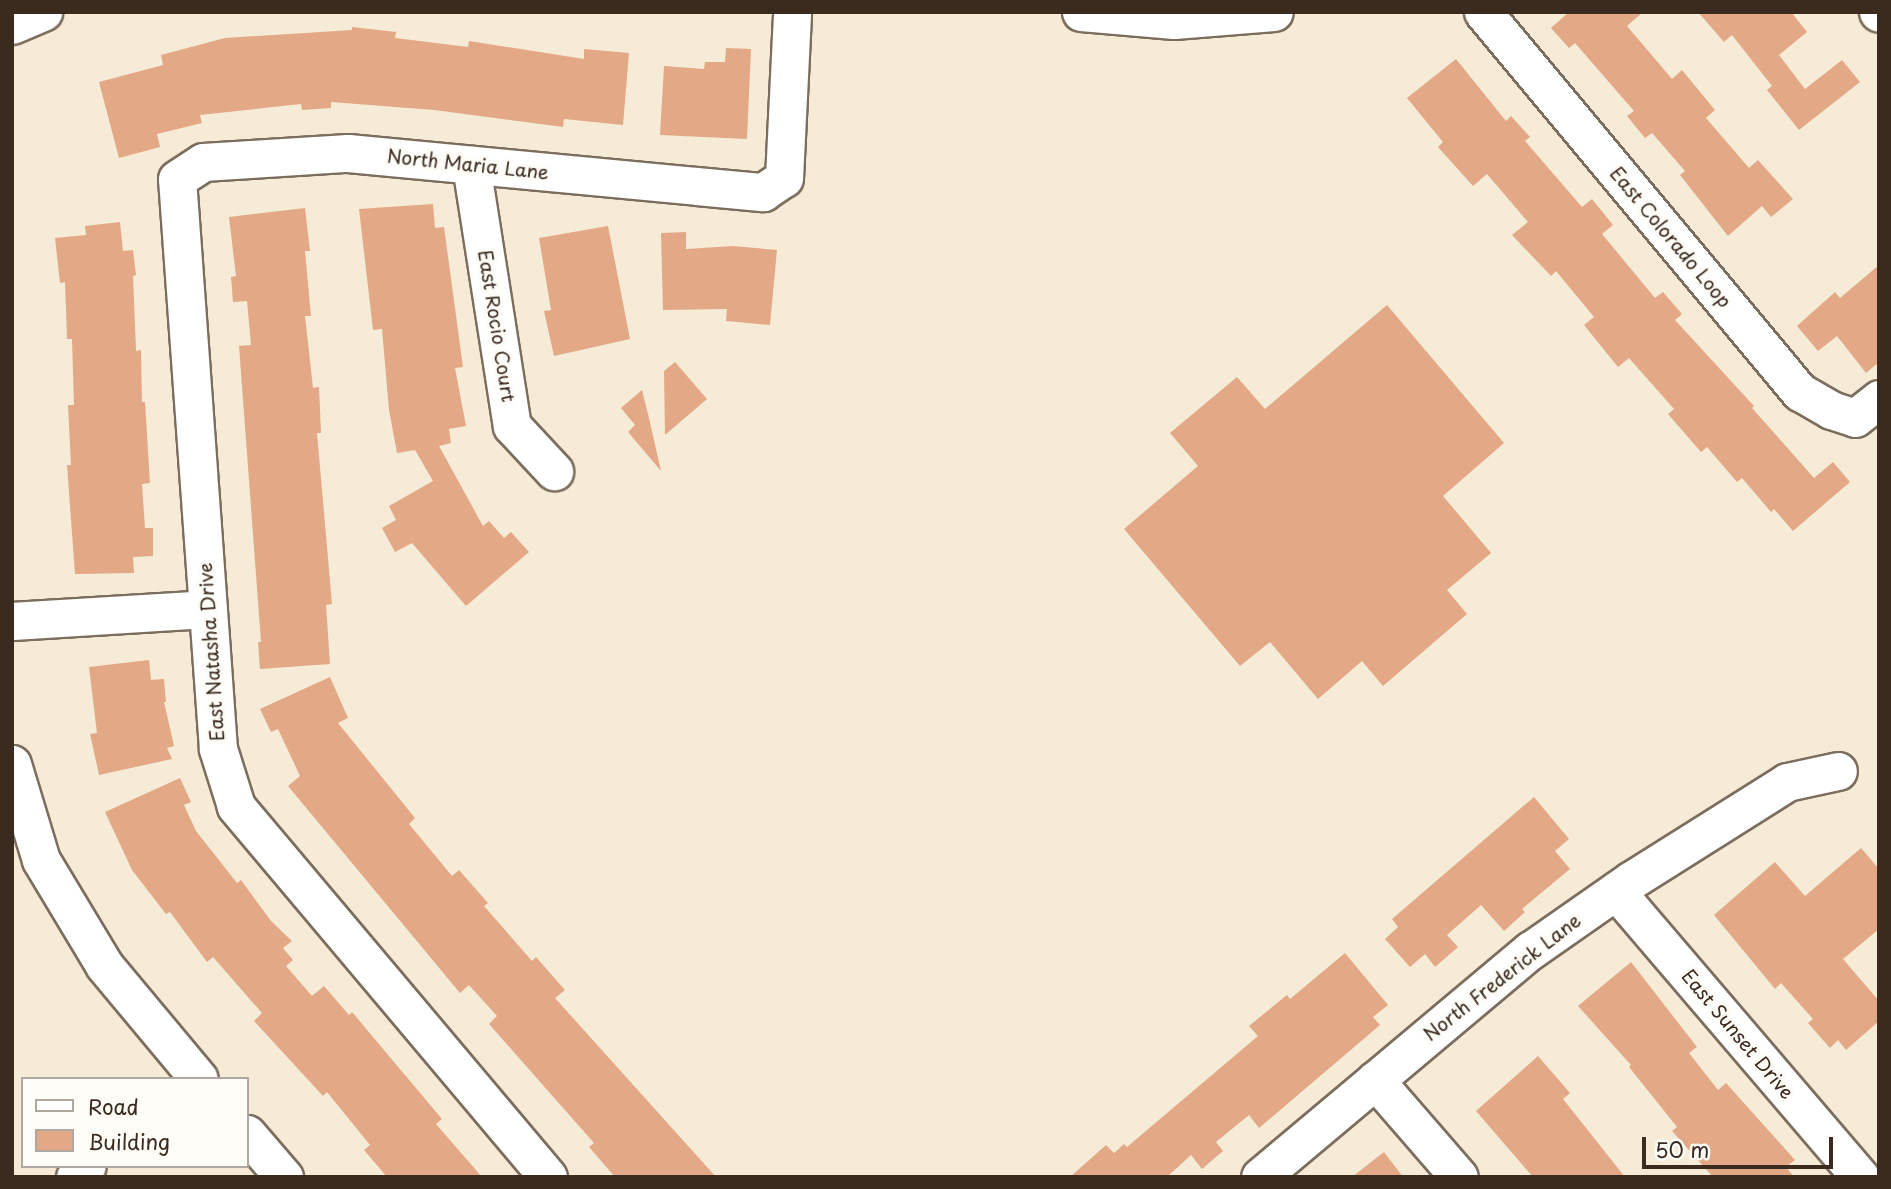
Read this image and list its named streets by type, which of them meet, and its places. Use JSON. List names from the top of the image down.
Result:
{
  "streets": {
    "street": [
      "North Maria Lane",
      "East Colorado Loop",
      "East Rocio Court",
      "East Natasha Drive",
      "North Frederick Lane",
      "East Sunset Drive"
    ]
  },
  "crossings": [
    ["North Maria Lane", "East Rocio Court"],
    ["North Maria Lane", "East Natasha Drive"],
    ["North Frederick Lane", "East Sunset Drive"]
  ],
  "legend": ["Road", "Building"],
  "scale_bar": "50 m"
}
